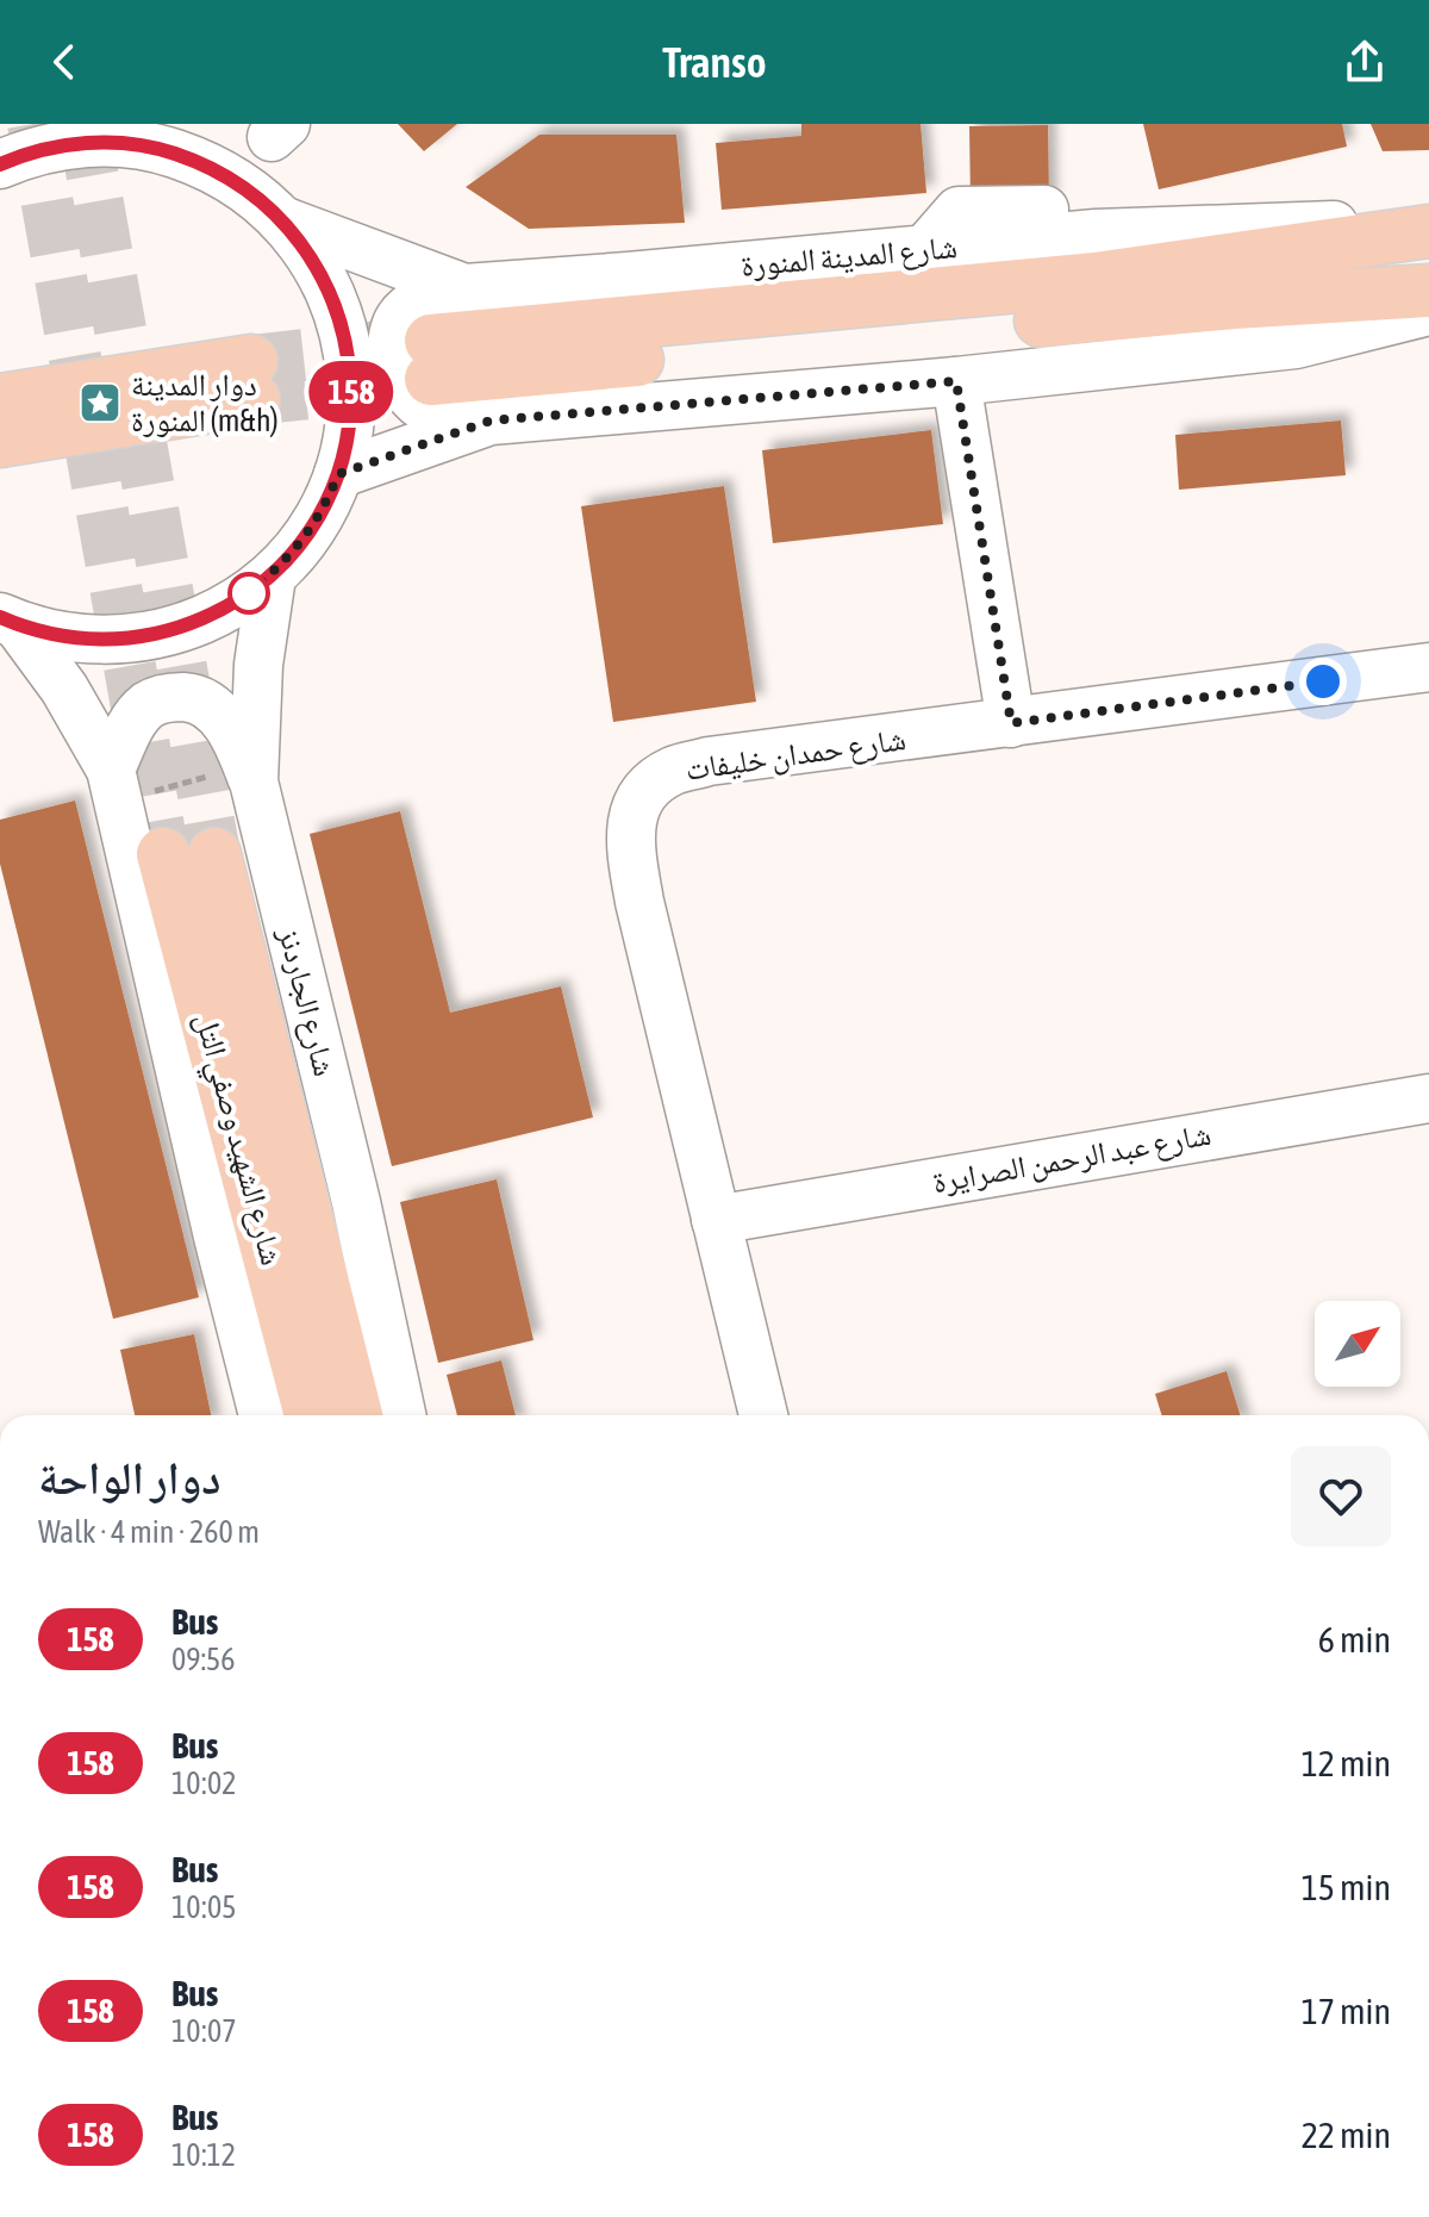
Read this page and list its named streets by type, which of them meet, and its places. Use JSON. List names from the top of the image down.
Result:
{
  "streets": {
    "main road": ["شارع المدينة المنورة", "شارع الشهيد وصفي التل"],
    "street": ["شارع حمدان خليفات", "شارع الجاردنز", "شارع عبد الرحمن الصرايرة"]
  },
  "crossings": [
    ["شارع حمدان خليفات", "شارع عبد الرحمن الصرايرة"]
  ],
  "places": {
    "place": ["دوار المدينة المنورة (m&h)"]
  },
  "lines": ["bus line 158"],
  "north": "top right",
  "page": {
    "header": "Transo",
    "on_map": "158",
    "heading": ["دوار الواحة", "Walk · 4 min · 260 m"],
    "list": [
      {
        "mark": "158",
        "name": "Bus",
        "note": "09:56",
        "value": "6 min"
      },
      {
        "mark": "158",
        "name": "Bus",
        "note": "10:02",
        "value": "12 min"
      },
      {
        "mark": "158",
        "name": "Bus",
        "note": "10:05",
        "value": "15 min"
      },
      {
        "mark": "158",
        "name": "Bus",
        "note": "10:07",
        "value": "17 min"
      },
      {
        "mark": "158",
        "name": "Bus",
        "note": "10:12",
        "value": "22 min"
      }
    ]
  }
}
